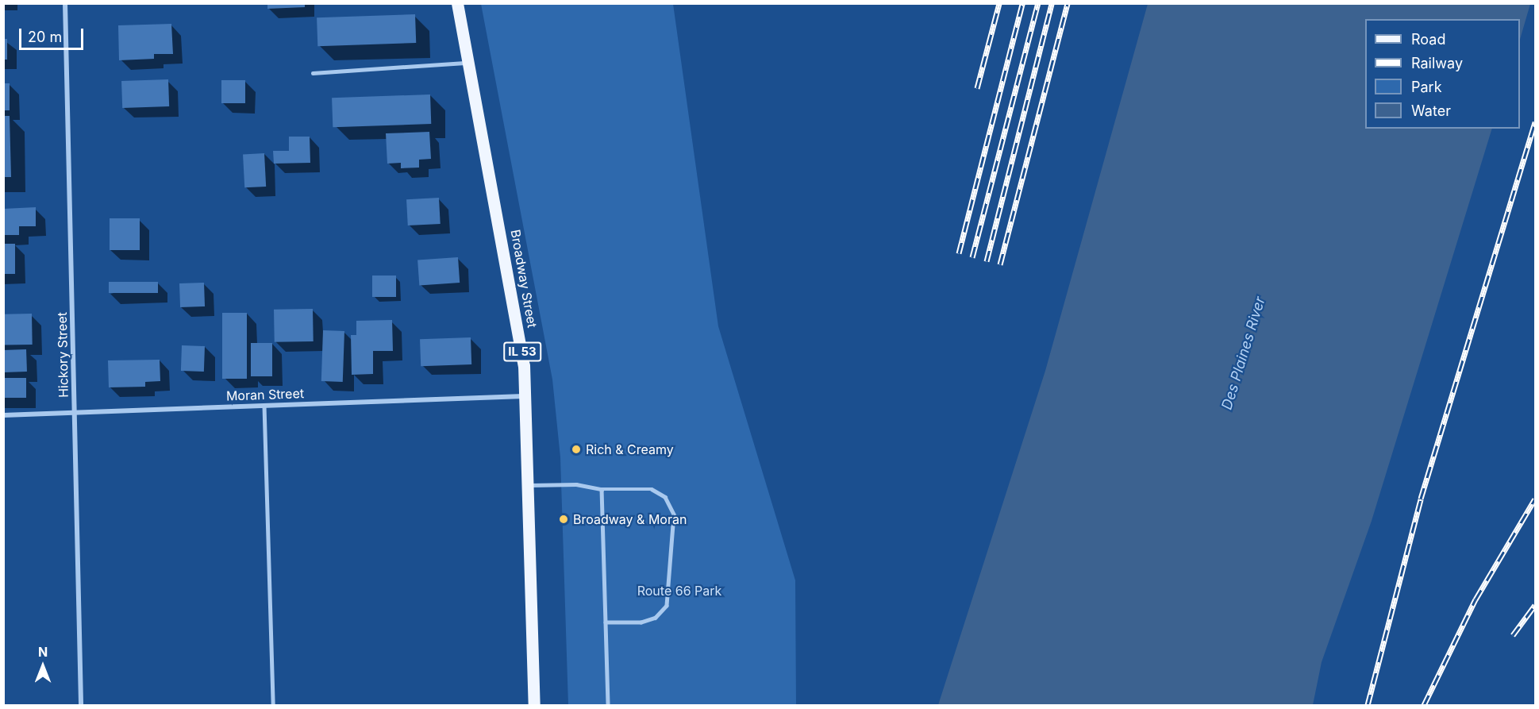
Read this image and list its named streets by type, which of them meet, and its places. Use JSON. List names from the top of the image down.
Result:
{
  "streets": {
    "main road": ["Broadway Street", "IL 53"],
    "street": ["Hickory Street", "Moran Street"]
  },
  "crossings": [
    ["Broadway Street", "Moran Street"],
    ["Hickory Street", "Moran Street"]
  ],
  "water": ["Des Plaines River"],
  "parks": ["Route 66 Park"],
  "places": ["Rich & Creamy", "Broadway & Moran"],
  "legend": [
    "Road",
    "Railway",
    "Park",
    "Water"
  ],
  "scale_bar": "20 m",
  "north": "top"
}
